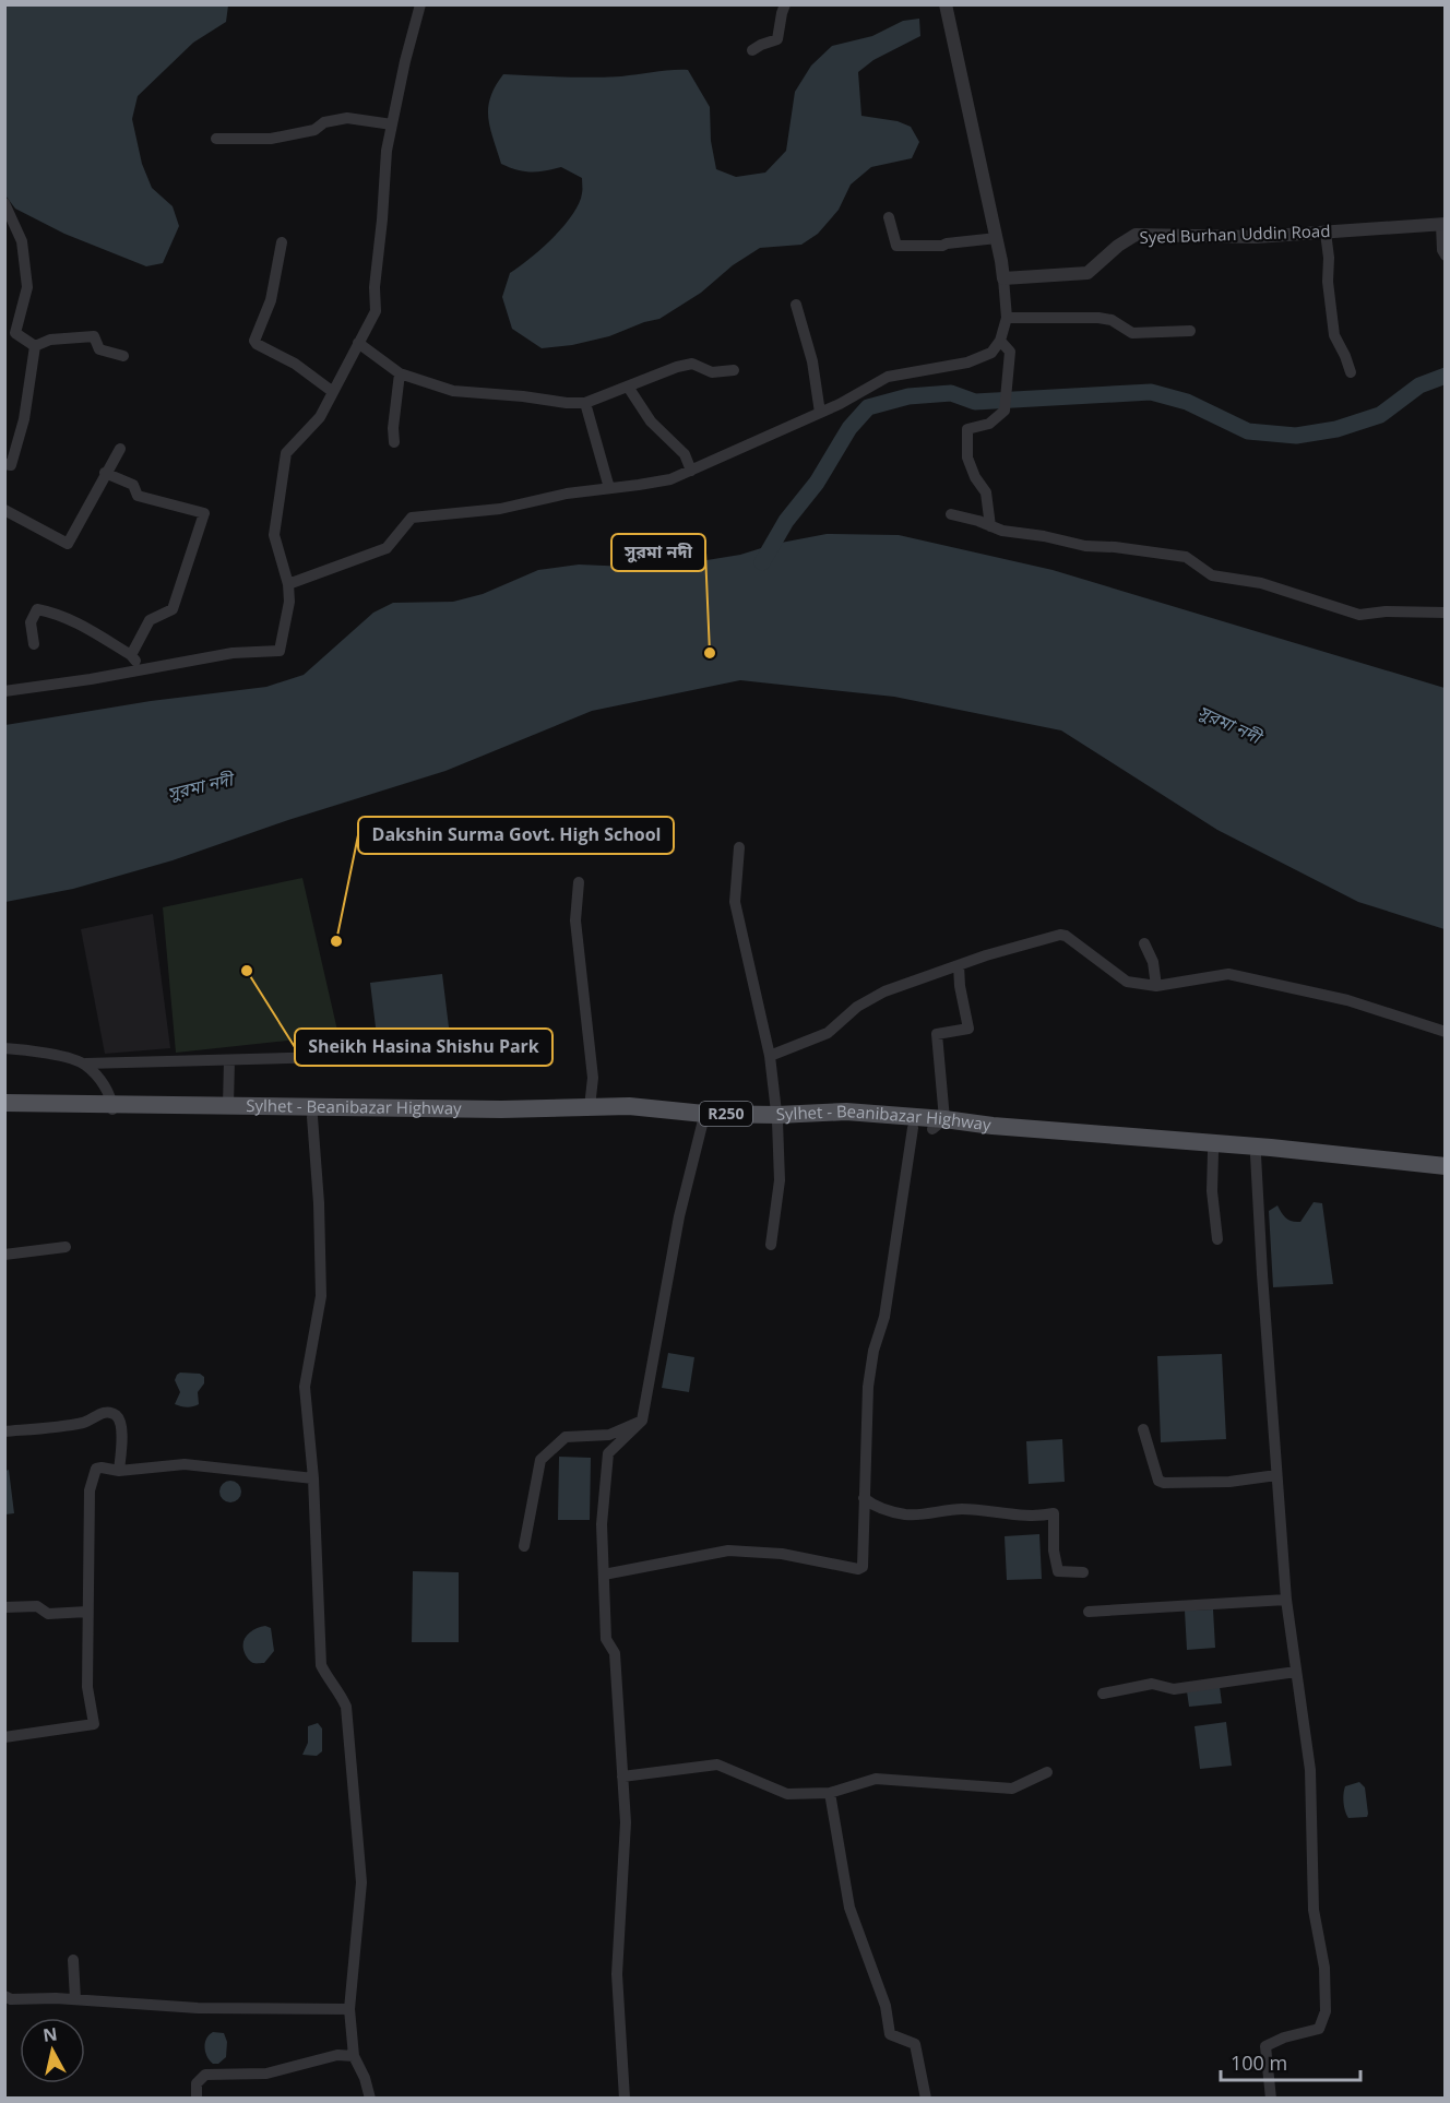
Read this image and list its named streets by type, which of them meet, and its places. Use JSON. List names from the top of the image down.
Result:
{
  "streets": {
    "main road": ["Sylhet - Beanibazar Highway", "R250"],
    "street": ["Syed Burhan Uddin Road"]
  },
  "water": ["সুরমা নদী"],
  "places": ["সুরমা নদী", "Dakshin Surma Govt. High School", "Sheikh Hasina Shishu Park"],
  "scale_bar": "100 m",
  "north": "top"
}
